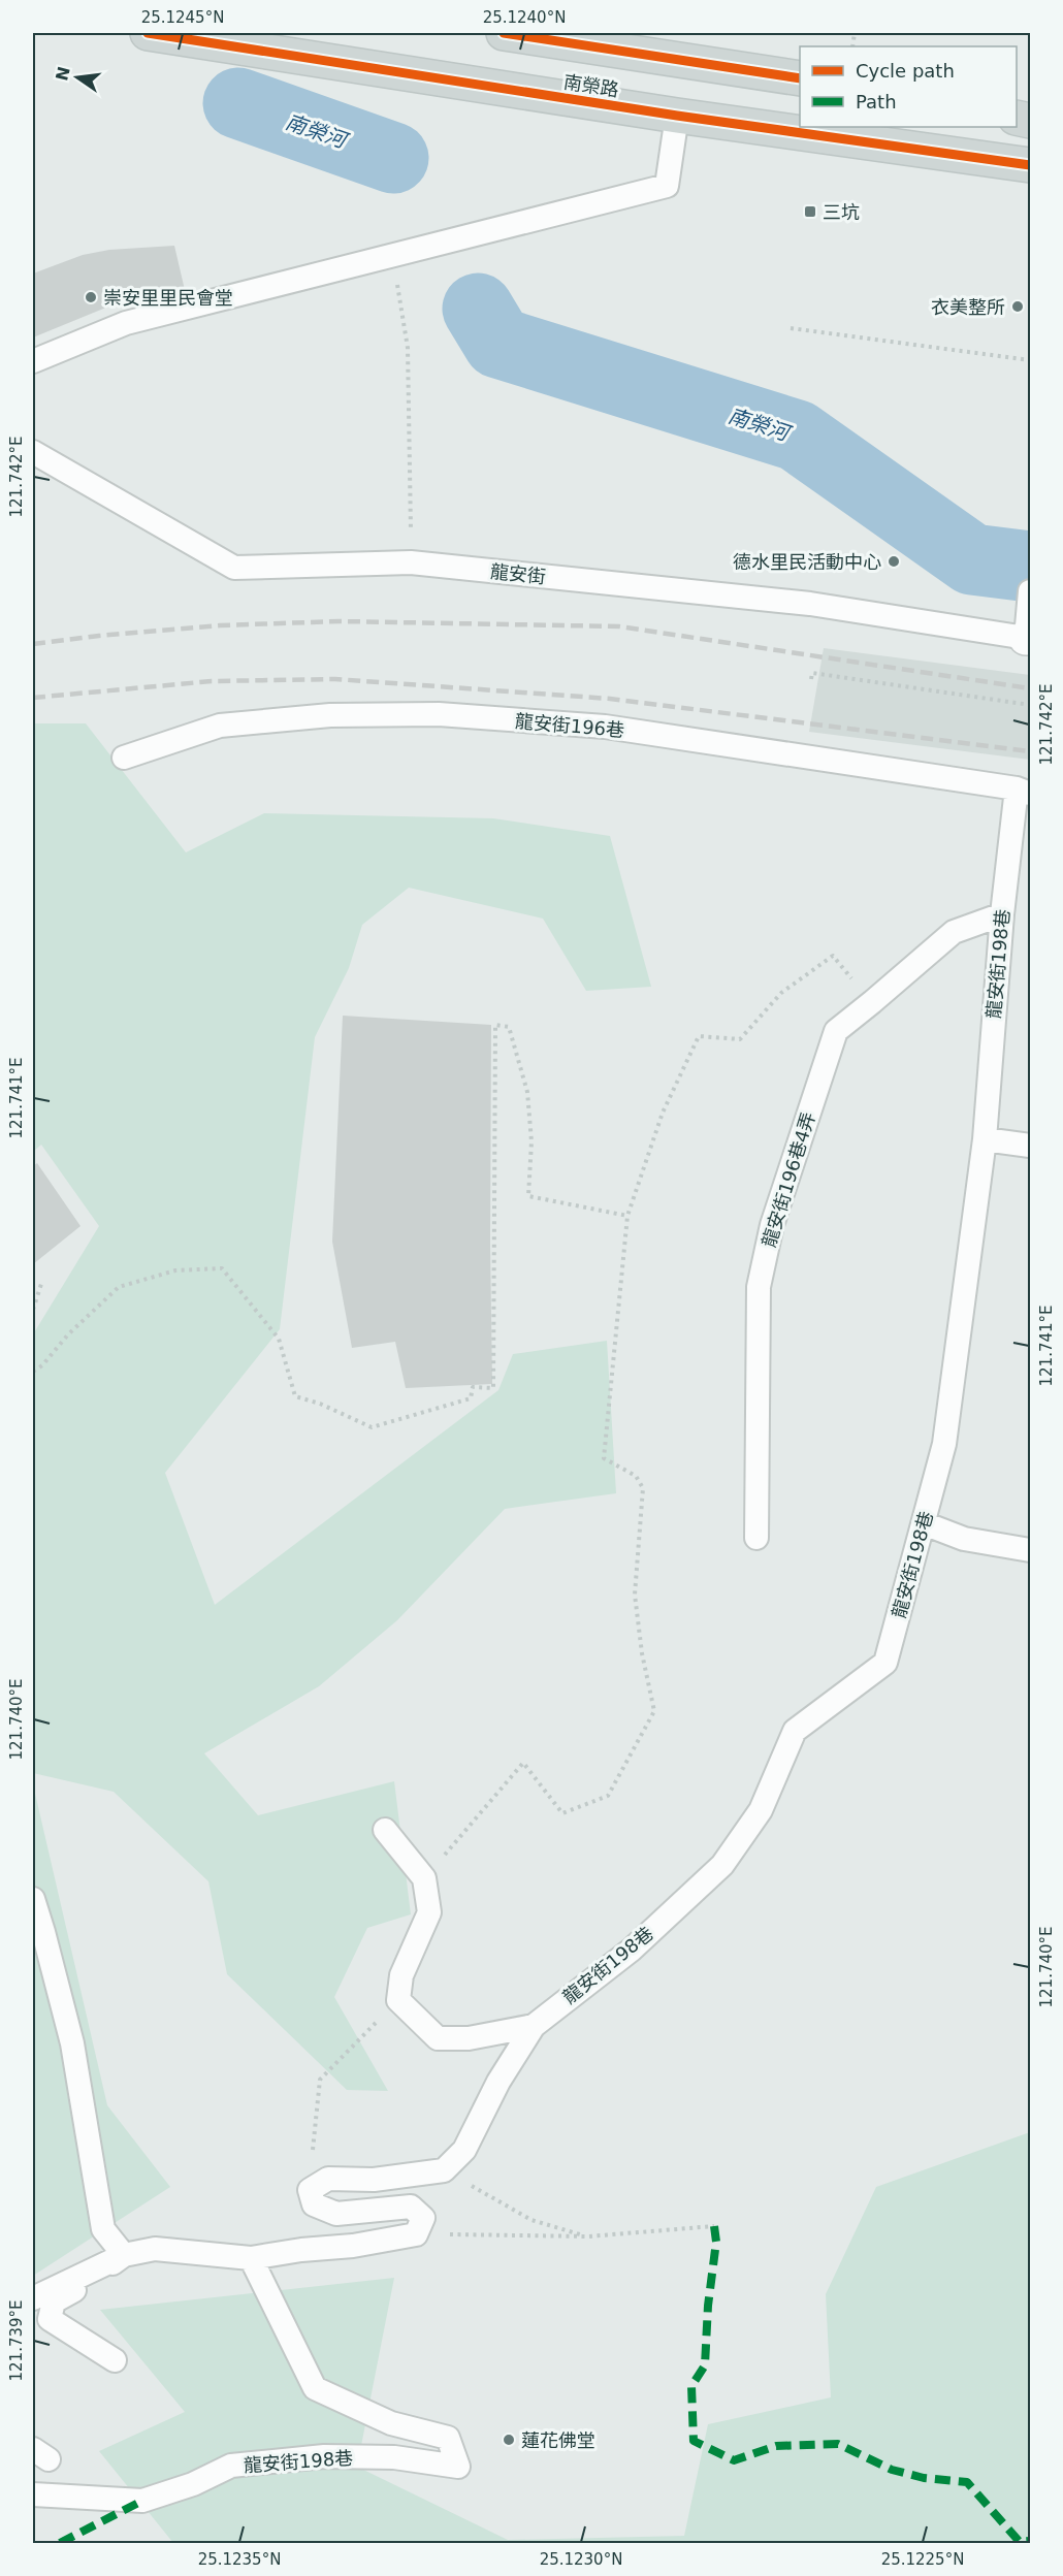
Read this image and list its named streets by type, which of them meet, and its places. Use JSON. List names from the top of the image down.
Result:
{
  "streets": {
    "main road": ["南榮路"],
    "lane": [
      "龍安街",
      "龍安街196巷",
      "龍安街198巷",
      "龍安街196巷4弄"
    ]
  },
  "crossings": [
    ["龍安街196巷", "龍安街198巷"],
    ["龍安街198巷", "龍安街196巷4弄"]
  ],
  "water": ["南榮河"],
  "places": {
    "transit": ["三坑"],
    "other": [
      "崇安里里民會堂",
      "衣美整所",
      "德水里民活動中心",
      "蓮花佛堂"
    ]
  },
  "legend": ["Cycle path", "Path"],
  "north": "left",
  "coordinates": [
    "25.1245°N",
    "25.1240°N",
    "121.742°E",
    "121.741°E",
    "121.740°E",
    "121.739°E",
    "25.1235°N",
    "25.1230°N",
    "25.1225°N"
  ]
}
